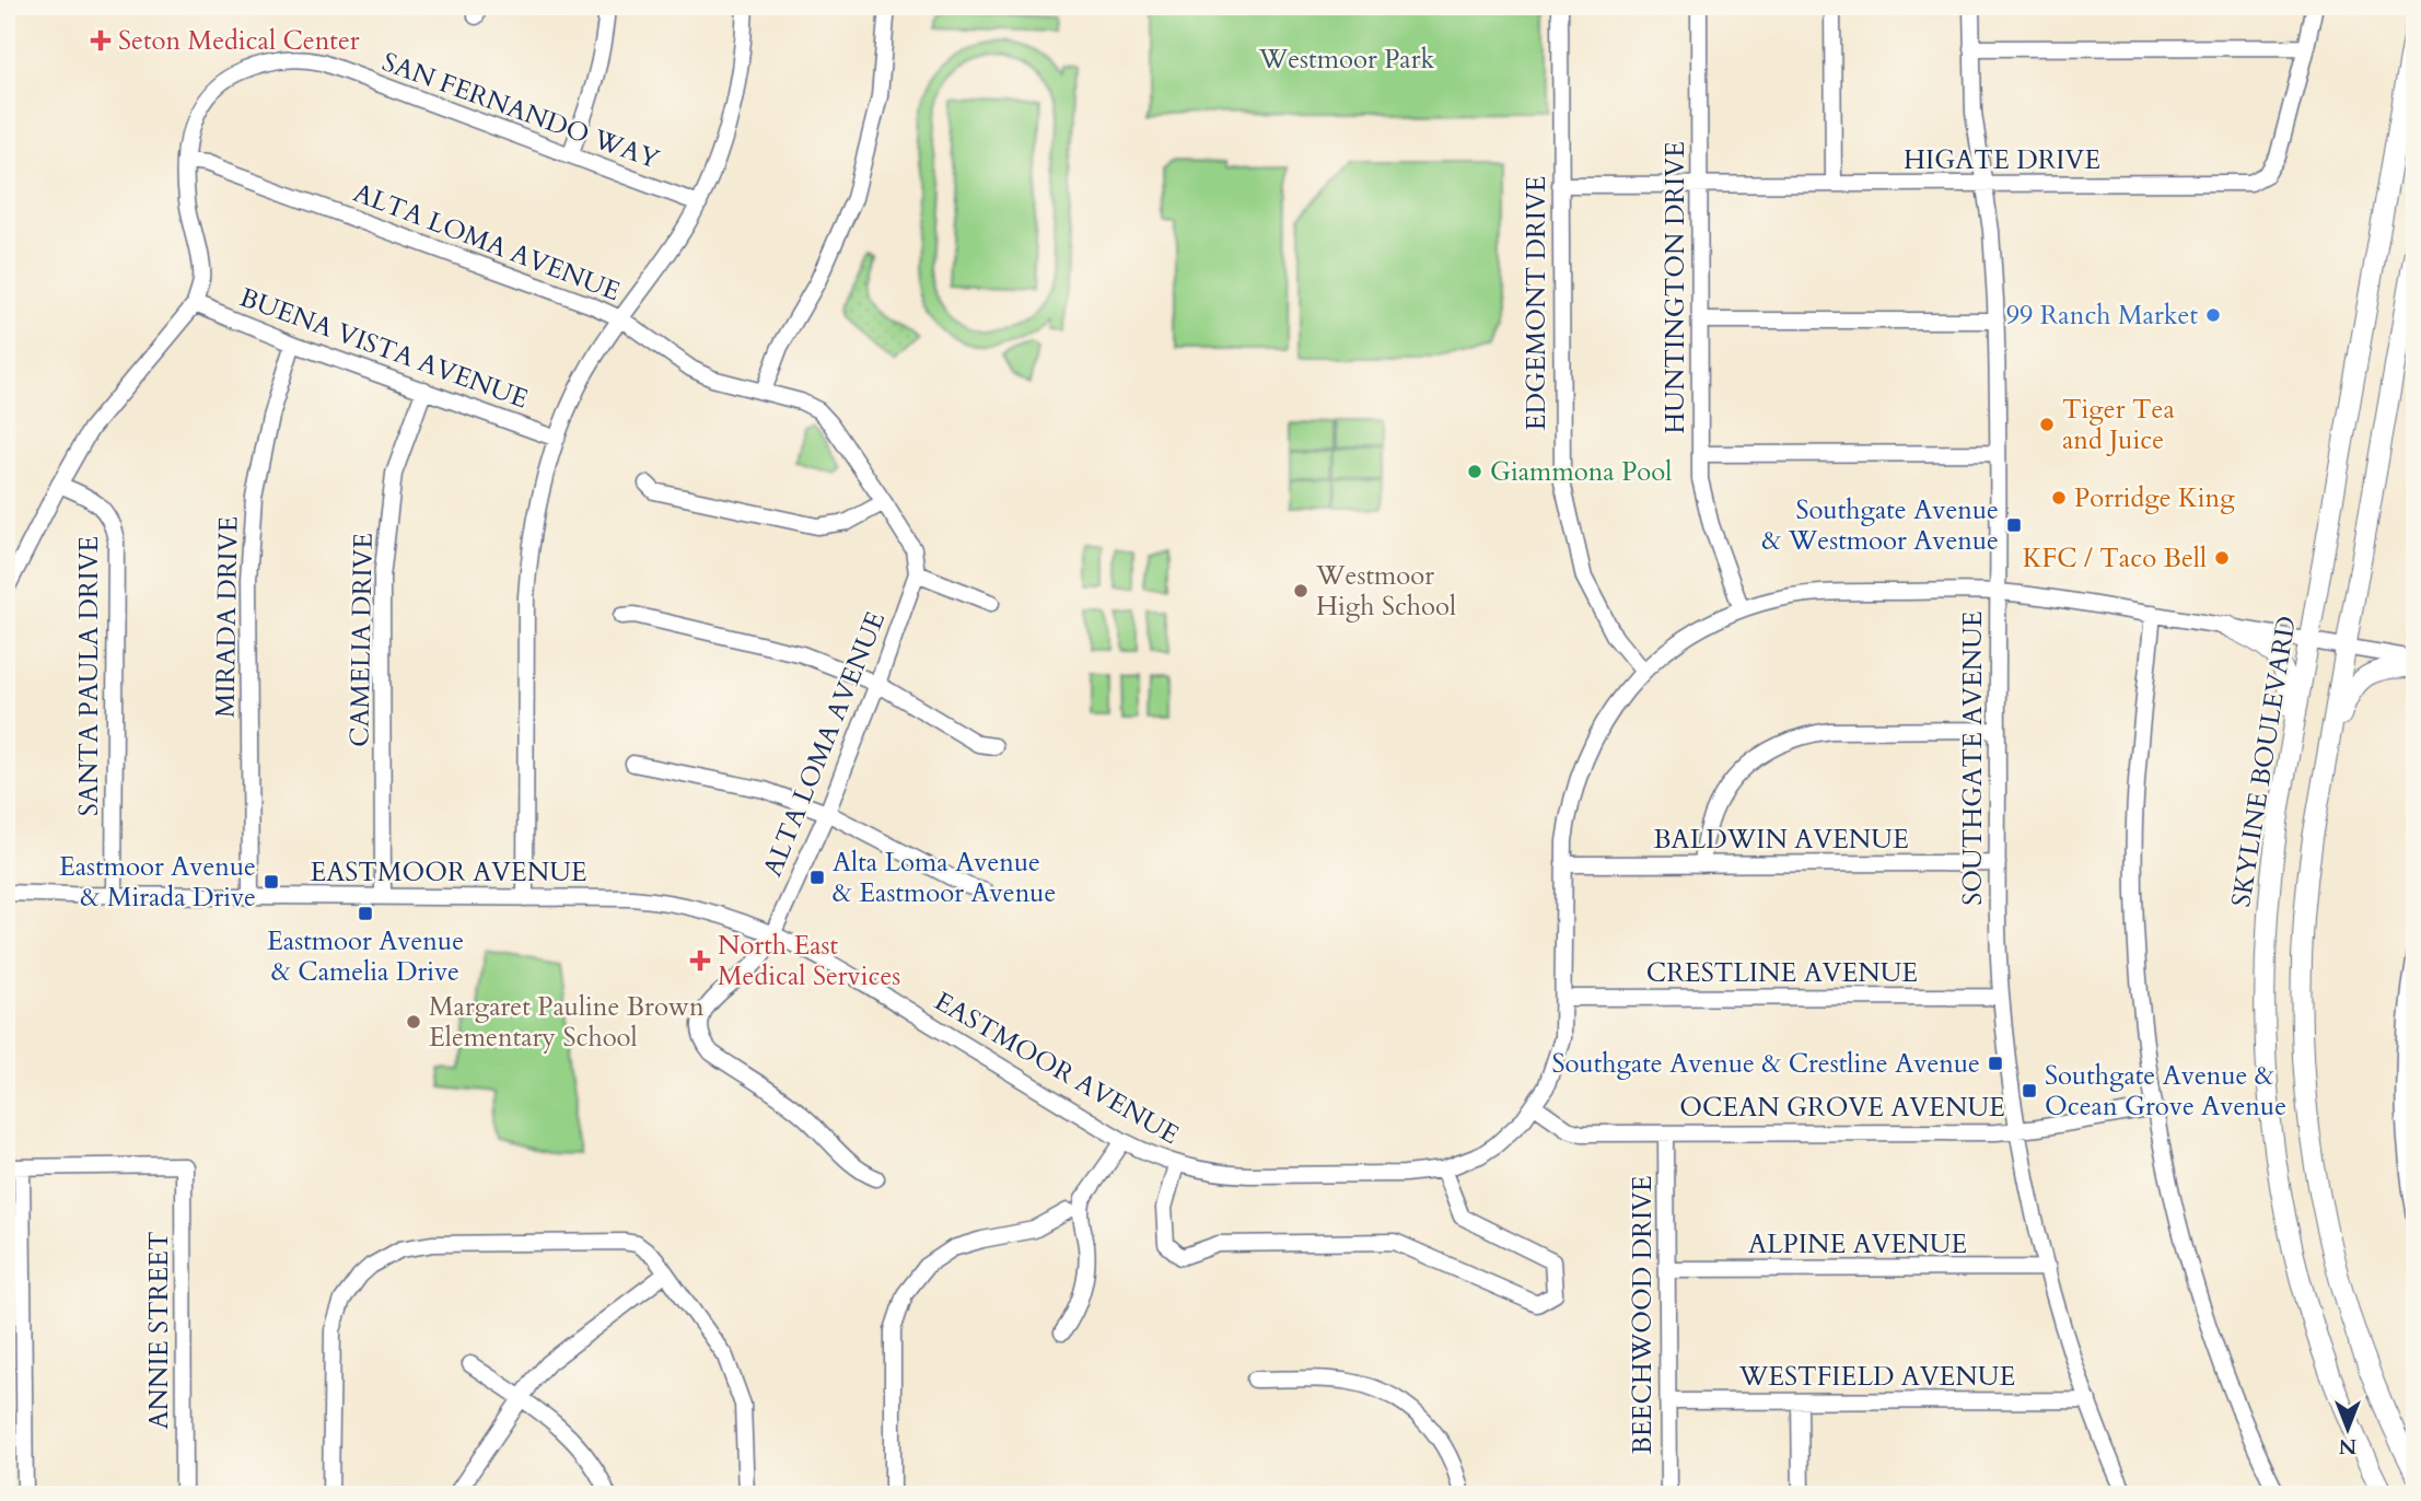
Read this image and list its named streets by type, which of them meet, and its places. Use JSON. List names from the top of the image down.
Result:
{
  "streets": {
    "main road": ["SKYLINE BOULEVARD"],
    "street": [
      "SAN FERNANDO WAY",
      "HIGATE DRIVE",
      "ALTA LOMA AVENUE",
      "HUNTINGTON DRIVE",
      "EDGEMONT DRIVE",
      "BUENA VISTA AVENUE",
      "MIRADA DRIVE",
      "CAMELIA DRIVE",
      "SANTA PAULA DRIVE",
      "SOUTHGATE AVENUE",
      "BALDWIN AVENUE",
      "EASTMOOR AVENUE",
      "CRESTLINE AVENUE",
      "OCEAN GROVE AVENUE",
      "ALPINE AVENUE",
      "BEECHWOOD DRIVE",
      "ANNIE STREET",
      "WESTFIELD AVENUE"
    ]
  },
  "crossings": [
    ["SAN FERNANDO WAY", "ALTA LOMA AVENUE"],
    ["SAN FERNANDO WAY", "BUENA VISTA AVENUE"],
    ["HIGATE DRIVE", "HUNTINGTON DRIVE"],
    ["HIGATE DRIVE", "EDGEMONT DRIVE"],
    ["HIGATE DRIVE", "SOUTHGATE AVENUE"],
    ["ALTA LOMA AVENUE", "EASTMOOR AVENUE"],
    ["BUENA VISTA AVENUE", "MIRADA DRIVE"],
    ["BUENA VISTA AVENUE", "CAMELIA DRIVE"],
    ["MIRADA DRIVE", "EASTMOOR AVENUE"],
    ["CAMELIA DRIVE", "EASTMOOR AVENUE"],
    ["SANTA PAULA DRIVE", "EASTMOOR AVENUE"],
    ["SOUTHGATE AVENUE", "BALDWIN AVENUE"],
    ["SOUTHGATE AVENUE", "CRESTLINE AVENUE"],
    ["SOUTHGATE AVENUE", "OCEAN GROVE AVENUE"],
    ["SOUTHGATE AVENUE", "ALPINE AVENUE"],
    ["SOUTHGATE AVENUE", "WESTFIELD AVENUE"],
    ["EASTMOOR AVENUE", "OCEAN GROVE AVENUE"],
    ["OCEAN GROVE AVENUE", "BEECHWOOD DRIVE"],
    ["ALPINE AVENUE", "BEECHWOOD DRIVE"],
    ["BEECHWOOD DRIVE", "WESTFIELD AVENUE"]
  ],
  "parks": ["Westmoor Park"],
  "places": {
    "health": ["Seton Medical Center", "North East Medical Services"],
    "other": [
      "99 Ranch Market",
      "Tiger Tea and Juice",
      "Giammona Pool",
      "Porridge King",
      "KFC / Taco Bell",
      "Westmoor High School",
      "Margaret Pauline Brown Elementary School"
    ],
    "transit": [
      "Southgate Avenue & Westmoor Avenue",
      "Alta Loma Avenue & Eastmoor Avenue",
      "Eastmoor Avenue & Mirada Drive",
      "Eastmoor Avenue & Camelia Drive",
      "Southgate Avenue & Crestline Avenue",
      "Southgate Avenue & Ocean Grove Avenue"
    ]
  },
  "north": "bottom"
}
